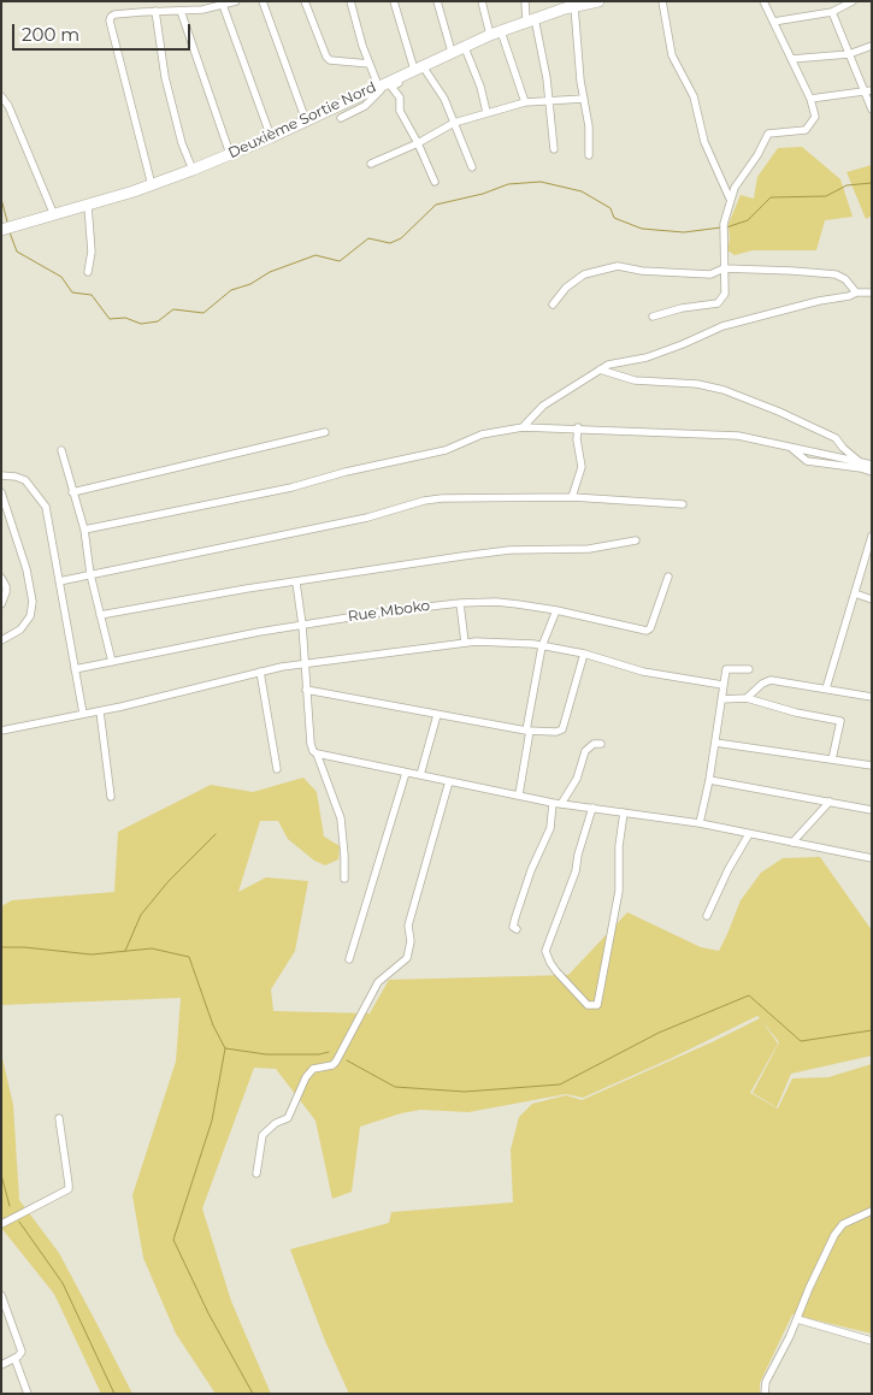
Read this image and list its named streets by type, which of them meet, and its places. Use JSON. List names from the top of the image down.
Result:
{
  "streets": {
    "main road": ["Deuxième Sortie Nord"],
    "street": ["Rue Mboko"]
  },
  "scale_bar": "200 m"
}
